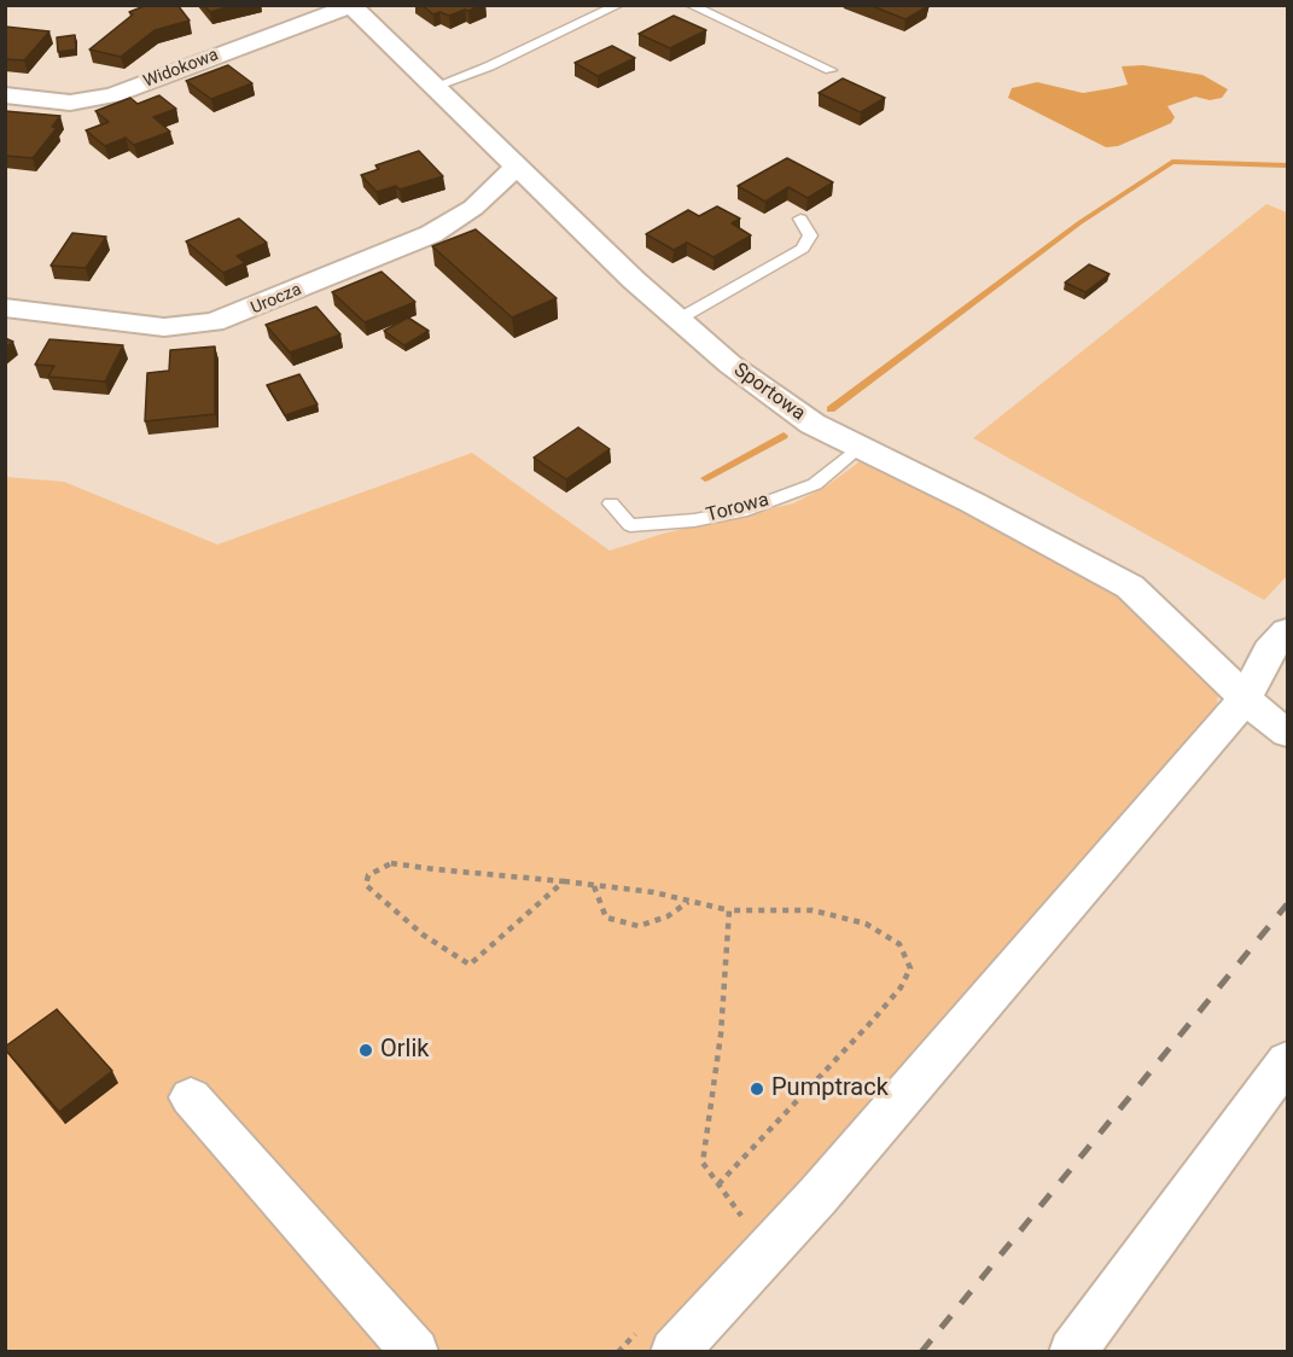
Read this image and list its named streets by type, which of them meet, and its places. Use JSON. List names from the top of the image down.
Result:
{
  "streets": {
    "street": ["Widokowa", "Urocza", "Sportowa"],
    "lane": ["Torowa"]
  },
  "crossings": [
    ["Widokowa", "Sportowa"],
    ["Urocza", "Sportowa"],
    ["Sportowa", "Torowa"]
  ],
  "places": ["Orlik", "Pumptrack"]
}
